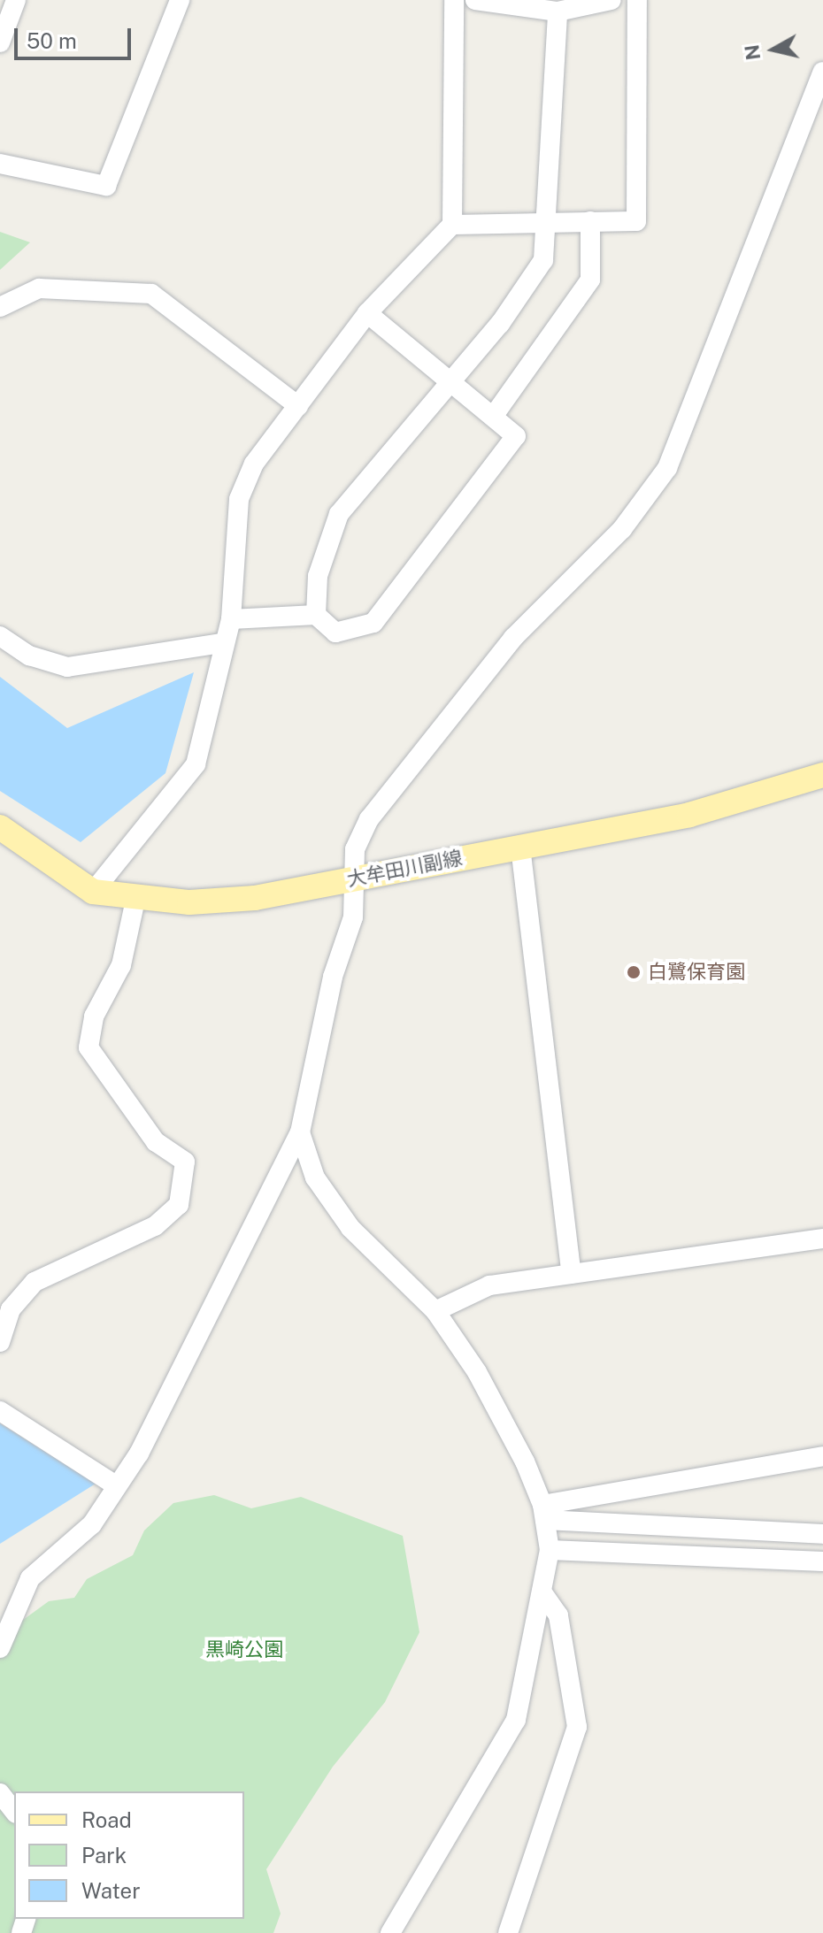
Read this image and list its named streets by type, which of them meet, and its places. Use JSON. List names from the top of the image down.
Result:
{
  "streets": {
    "main road": ["大牟田川副線"]
  },
  "parks": ["黒崎公園"],
  "places": ["白鷺保育園"],
  "legend": ["Road", "Park", "Water"],
  "scale_bar": "50 m",
  "north": "left"
}
